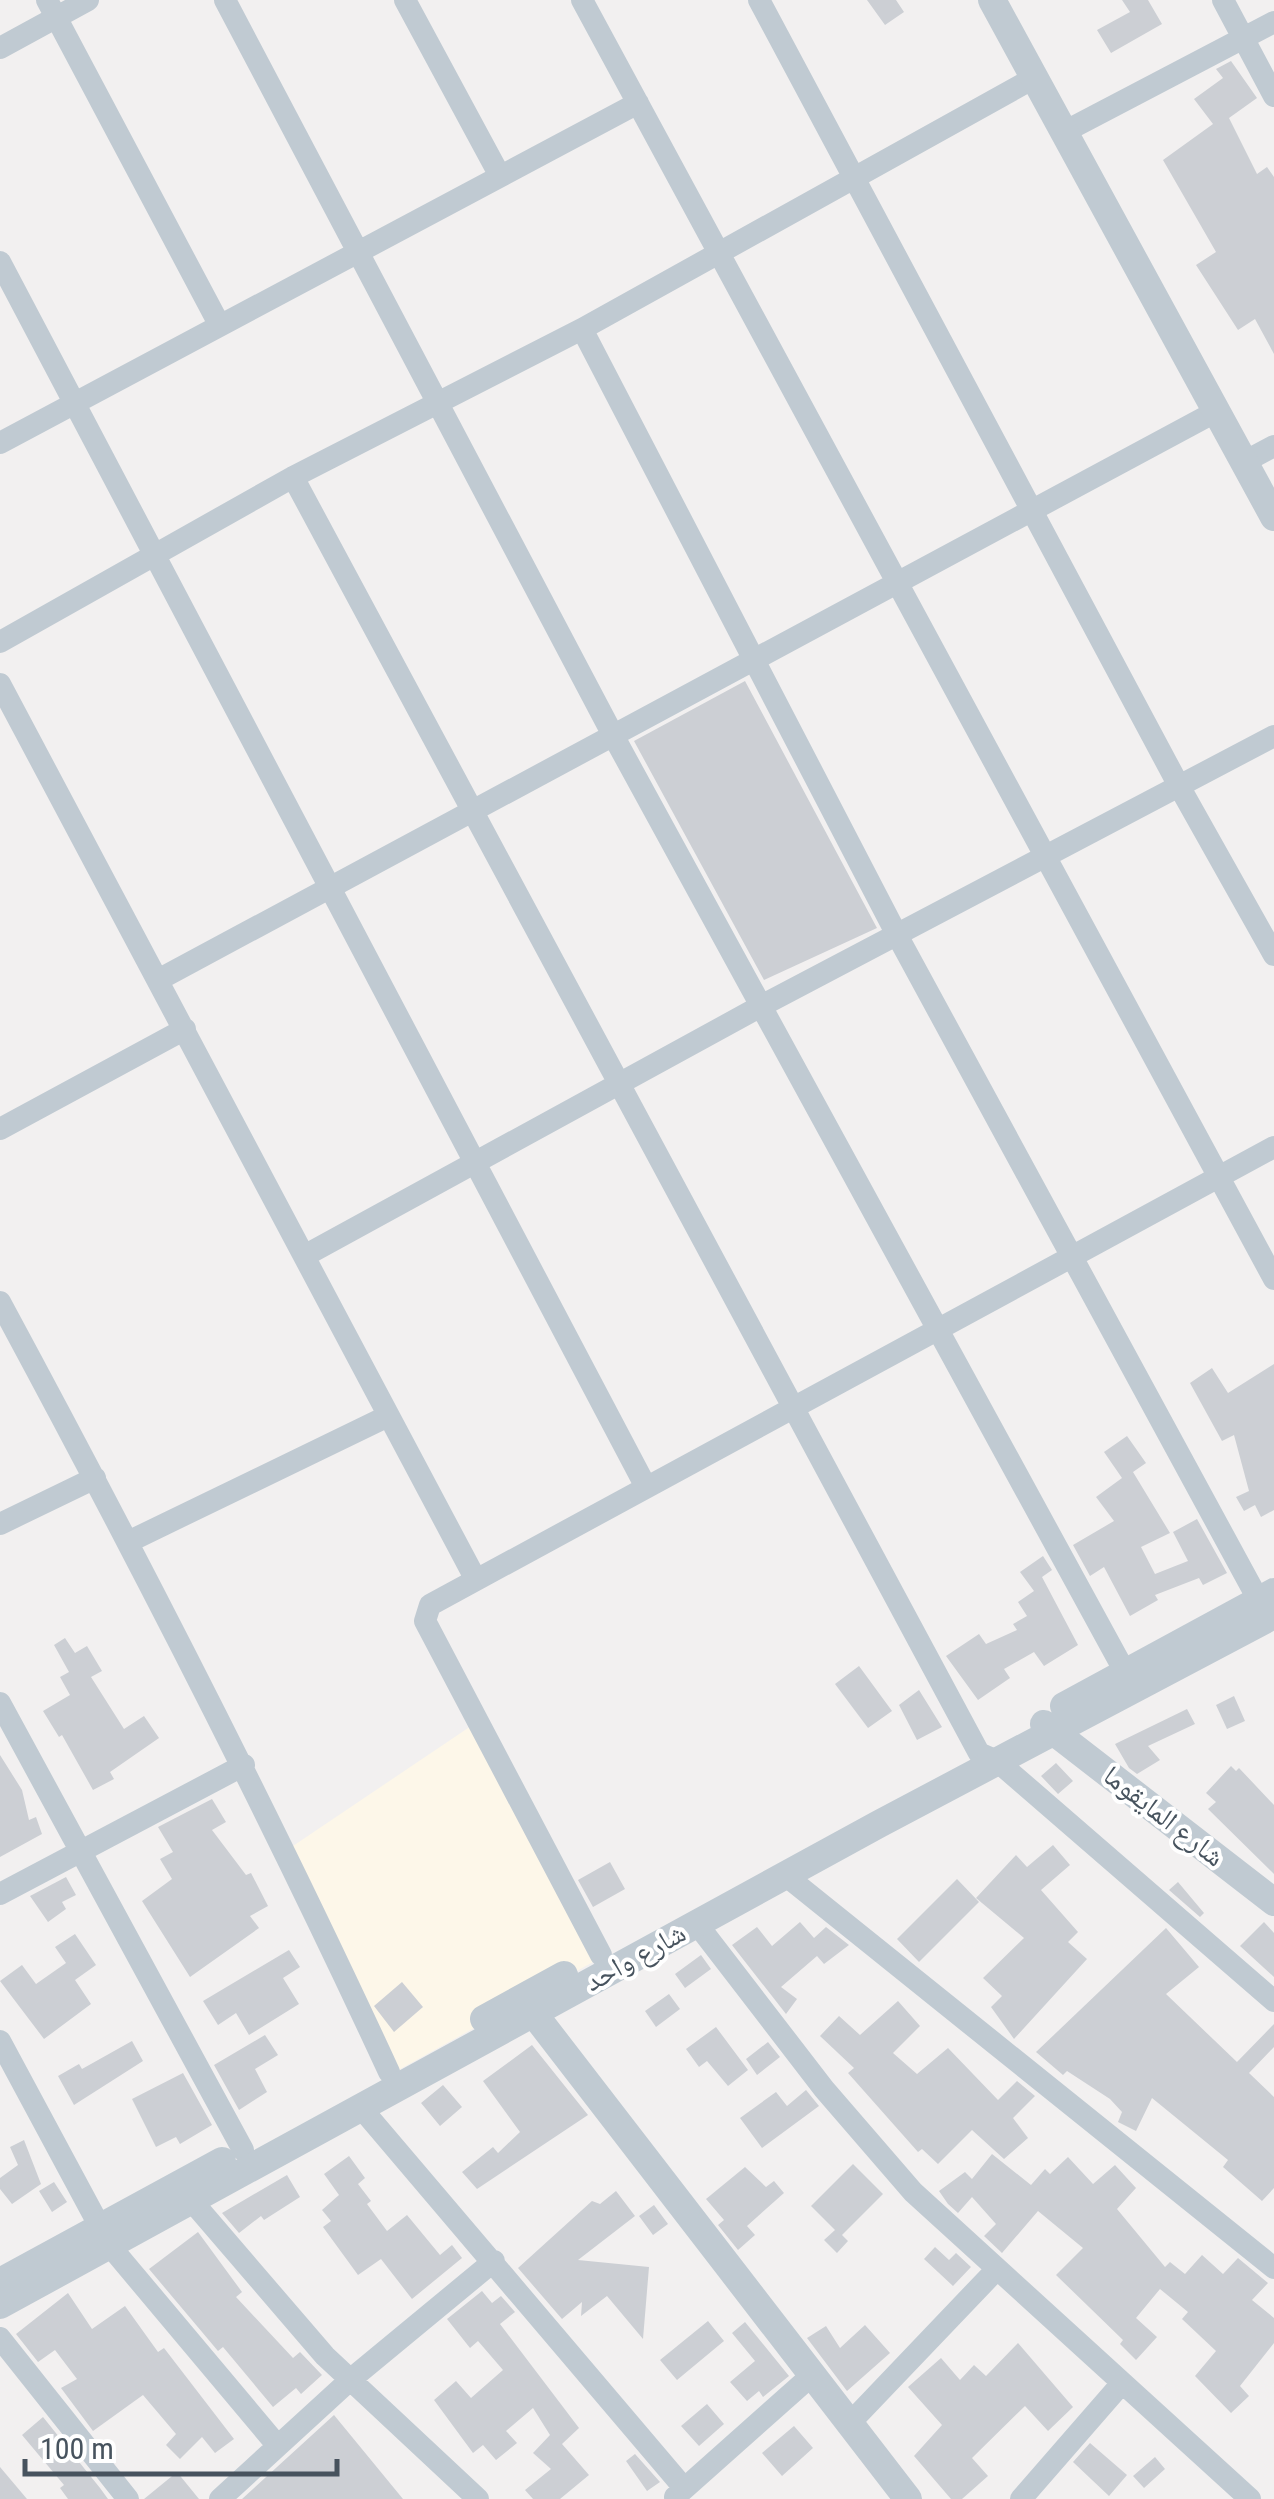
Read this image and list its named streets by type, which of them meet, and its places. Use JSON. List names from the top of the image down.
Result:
{
  "streets": {
    "street": ["شارع المايقوما", "شارع واحد"]
  },
  "crossings": [
    ["شارع المايقوما", "شارع واحد"]
  ],
  "scale_bar": "100 m"
}
